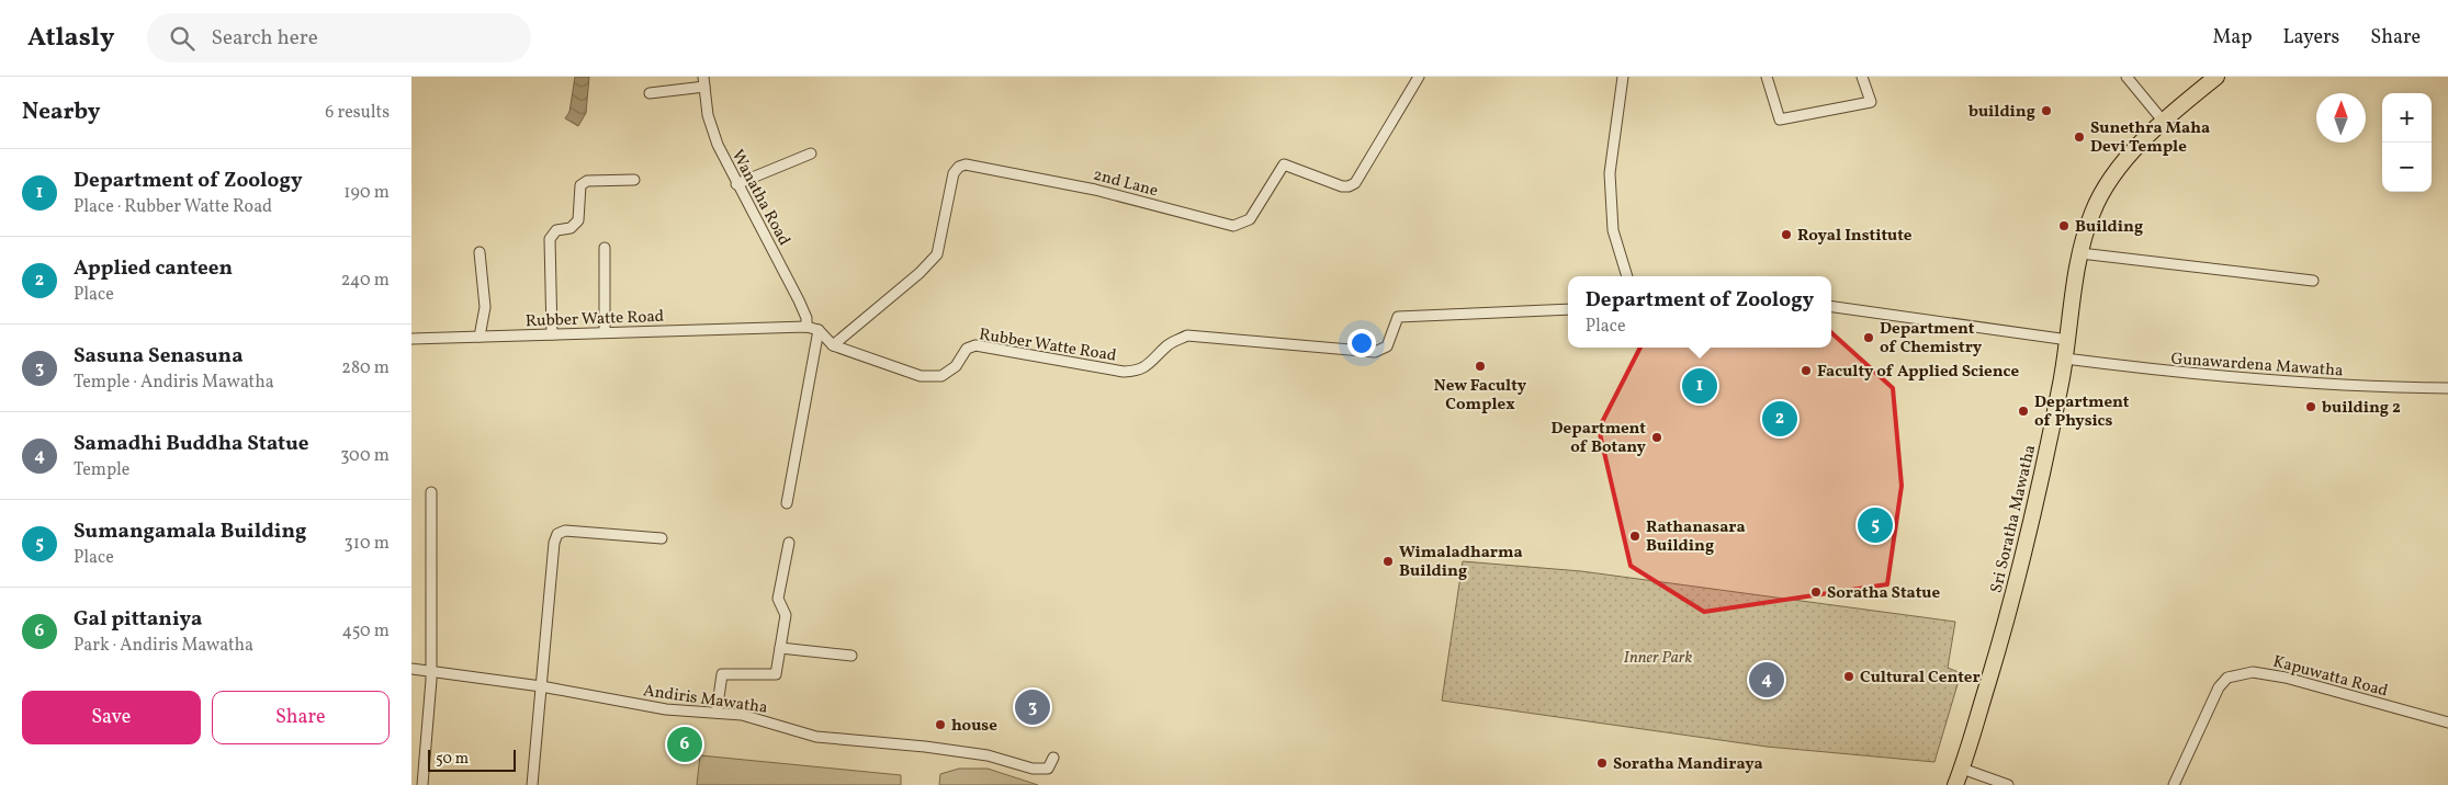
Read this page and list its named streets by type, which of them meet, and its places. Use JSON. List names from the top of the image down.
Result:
{
  "streets": {
    "main road": ["Sri Soratha Mawatha"],
    "street": [
      "2nd Lane",
      "Wanatha Road",
      "Rubber Watte Road",
      "Gunawardena Mawatha",
      "Kapuwatta Road",
      "Andiris Mawatha"
    ]
  },
  "crossings": [
    ["2nd Lane", "Rubber Watte Road"],
    ["Wanatha Road", "Rubber Watte Road"],
    ["Gunawardena Mawatha", "Sri Soratha Mawatha"]
  ],
  "parks": ["Inner Park"],
  "places": [
    "building",
    "Sunethra Maha Devi Temple",
    "Building",
    "Royal Institute",
    "Department of Chemistry",
    "New Faculty Complex",
    "Faculty of Applied Science",
    "building 2",
    "Department of Physics",
    "Department of Botany",
    "Rathanasara Building",
    "Wimaladharma Building",
    "Soratha Statue",
    "Cultural Center",
    "house",
    "Soratha Mandiraya"
  ],
  "scale_bar": "50 m",
  "north": "top",
  "page": {
    "header": "Atlasly",
    "search": "Search here",
    "nav": ["Map", "Layers", "Share"],
    "heading": ["Nearby", "6 results"],
    "map_buttons": ["+", "−"],
    "list": [
      {
        "mark": "1",
        "name": "Department of Zoology",
        "note": "Place · Rubber Watte Road",
        "value": "190 m"
      },
      {
        "mark": "2",
        "name": "Applied canteen",
        "note": "Place",
        "value": "240 m"
      },
      {
        "mark": "3",
        "name": "Sasuna Senasuna",
        "note": "Temple · Andiris Mawatha",
        "value": "280 m"
      },
      {
        "mark": "4",
        "name": "Samadhi Buddha Statue",
        "note": "Temple",
        "value": "300 m"
      },
      {
        "mark": "5",
        "name": "Sumangamala Building",
        "note": "Place",
        "value": "310 m"
      },
      {
        "mark": "6",
        "name": "Gal pittaniya",
        "note": "Park · Andiris Mawatha",
        "value": "450 m"
      }
    ],
    "popup": ["Department of Zoology", "Place"],
    "pins": [
      "1",
      "2",
      "5",
      "4",
      "3",
      "6"
    ],
    "buttons": ["Save", "Share"],
    "scale": "50 m"
  }
}
